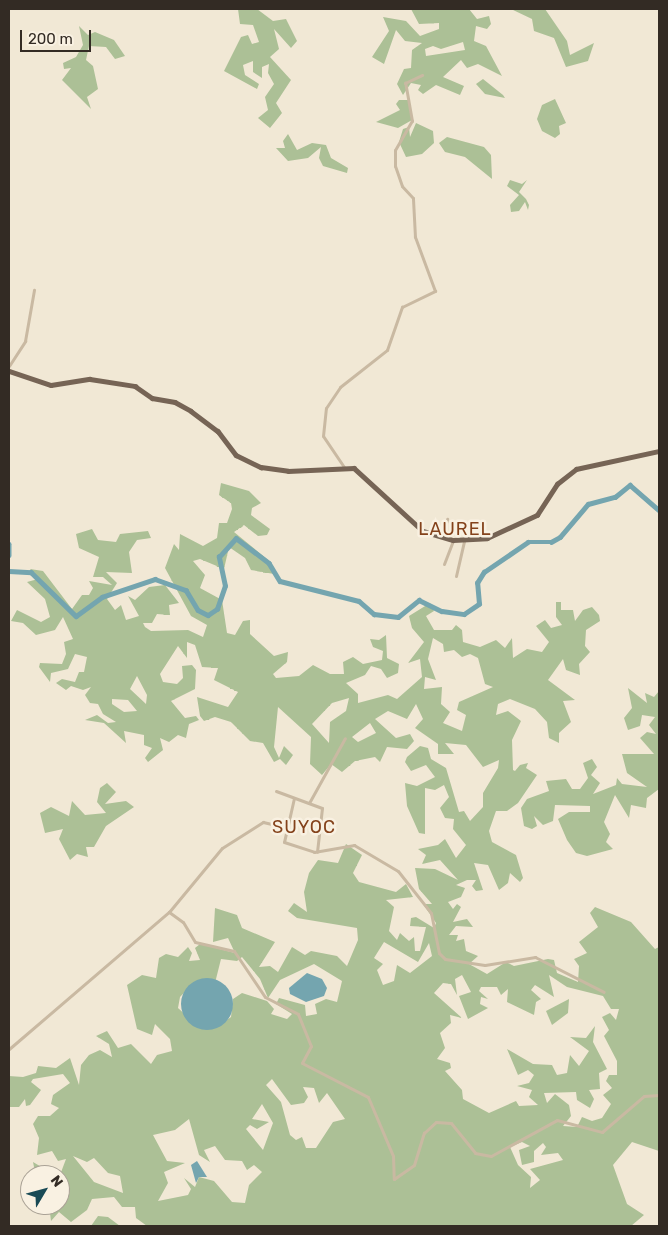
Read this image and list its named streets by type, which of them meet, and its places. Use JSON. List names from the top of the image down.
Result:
{
  "districts": ["LAUREL", "SUYOC"],
  "scale_bar": "200 m",
  "north": "top right"
}
